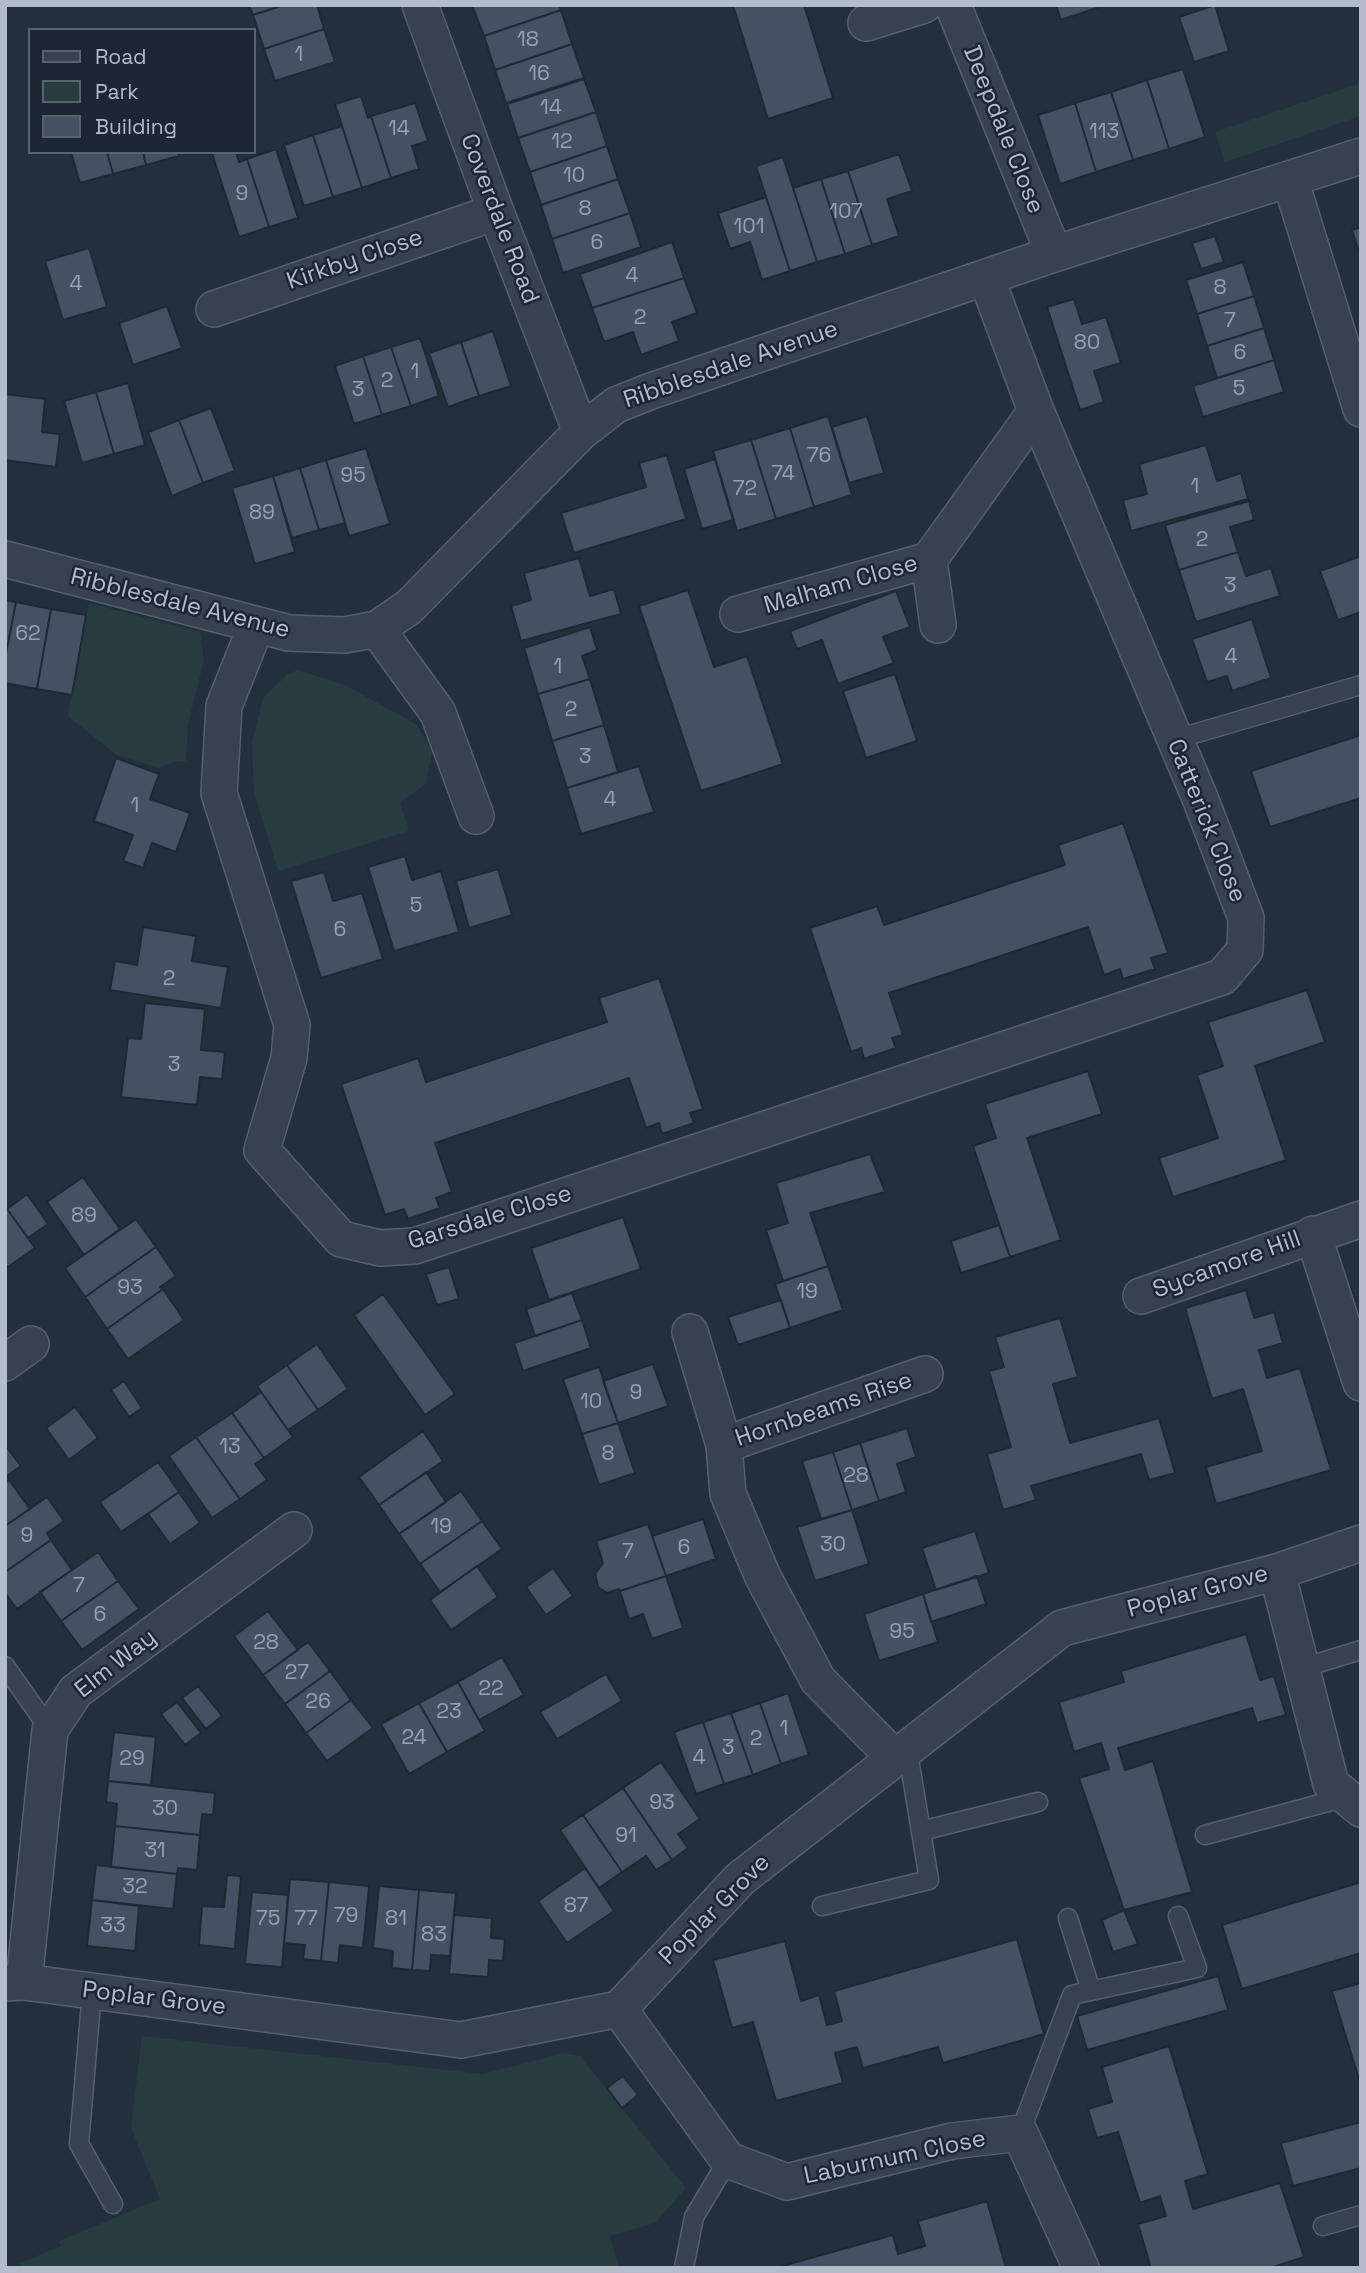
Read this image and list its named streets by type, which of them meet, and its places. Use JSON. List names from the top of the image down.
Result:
{
  "streets": {
    "street": [
      "Deepdale Close",
      "Coverdale Road",
      "Kirkby Close",
      "Ribblesdale Avenue",
      "Malham Close",
      "Catterick Close",
      "Garsdale Close",
      "Sycamore Hill",
      "Hornbeams Rise",
      "Poplar Grove",
      "Elm Way",
      "Laburnum Close"
    ]
  },
  "crossings": [
    ["Deepdale Close", "Ribblesdale Avenue"],
    ["Coverdale Road", "Kirkby Close"],
    ["Coverdale Road", "Ribblesdale Avenue"],
    ["Ribblesdale Avenue", "Catterick Close"],
    ["Ribblesdale Avenue", "Garsdale Close"],
    ["Malham Close", "Catterick Close"],
    ["Catterick Close", "Garsdale Close"],
    ["Hornbeams Rise", "Poplar Grove"],
    ["Poplar Grove", "Elm Way"]
  ],
  "house_numbers": [
    "18",
    "1",
    "16",
    "14",
    "14",
    "113",
    "12",
    "10",
    "9",
    "8",
    "107",
    "101",
    "6",
    "4",
    "4",
    "8",
    "2",
    "7",
    "80",
    "6",
    "1",
    "2",
    "5",
    "3",
    "76",
    "74",
    "95",
    "1",
    "72",
    "89",
    "2",
    "3",
    "62",
    "4",
    "1",
    "2",
    "3",
    "4",
    "1",
    "5",
    "6",
    "2",
    "3",
    "89",
    "93",
    "19",
    "9",
    "10",
    "13",
    "8",
    "28",
    "19",
    "9",
    "30",
    "6",
    "7",
    "7",
    "6",
    "95",
    "28",
    "27",
    "22",
    "26",
    "23",
    "1",
    "24",
    "2",
    "3",
    "4",
    "29",
    "93",
    "30",
    "91",
    "31",
    "32",
    "87",
    "79",
    "75",
    "77",
    "81",
    "33",
    "83"
  ],
  "legend": ["Road", "Park", "Building"]
}
